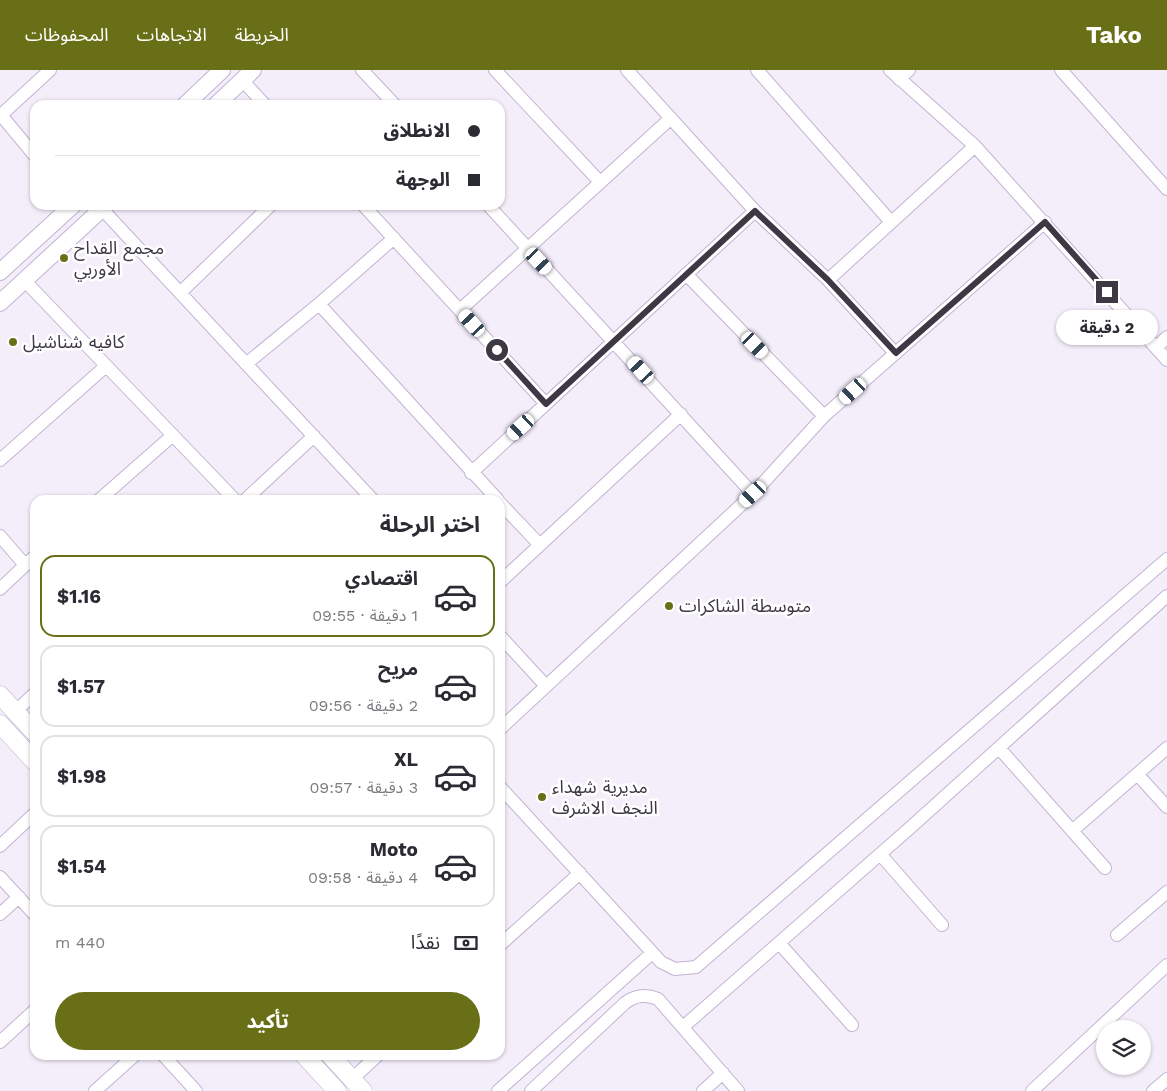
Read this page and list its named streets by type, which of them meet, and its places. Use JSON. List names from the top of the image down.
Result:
{
  "places": [
    "مجمع القداح الأوربي",
    "كافيه شناشيل",
    "متوسطة الشاكرات",
    "مديرية شهداء النجف الاشرف"
  ],
  "page": {
    "header": "Tako",
    "nav": ["الخريطة", "الاتجاهات", "المحفوظات"],
    "banner": ["الانطلاق", "الوجهة"],
    "bubble": "2 دقيقة",
    "heading": "اختر الرحلة",
    "list": [
      {
        "name": "اقتصادي",
        "note": "1 دقيقة · 09:55",
        "value": "$1.16"
      },
      {
        "name": "مريح",
        "note": "2 دقيقة · 09:56",
        "value": "$1.57"
      },
      {
        "name": "XL",
        "note": "3 دقيقة · 09:57",
        "value": "$1.98"
      },
      {
        "name": "Moto",
        "note": "4 دقيقة · 09:58",
        "value": "$1.54"
      }
    ],
    "pay": ["نقدًا", "440 m"],
    "buttons": "تأكيد"
  }
}
